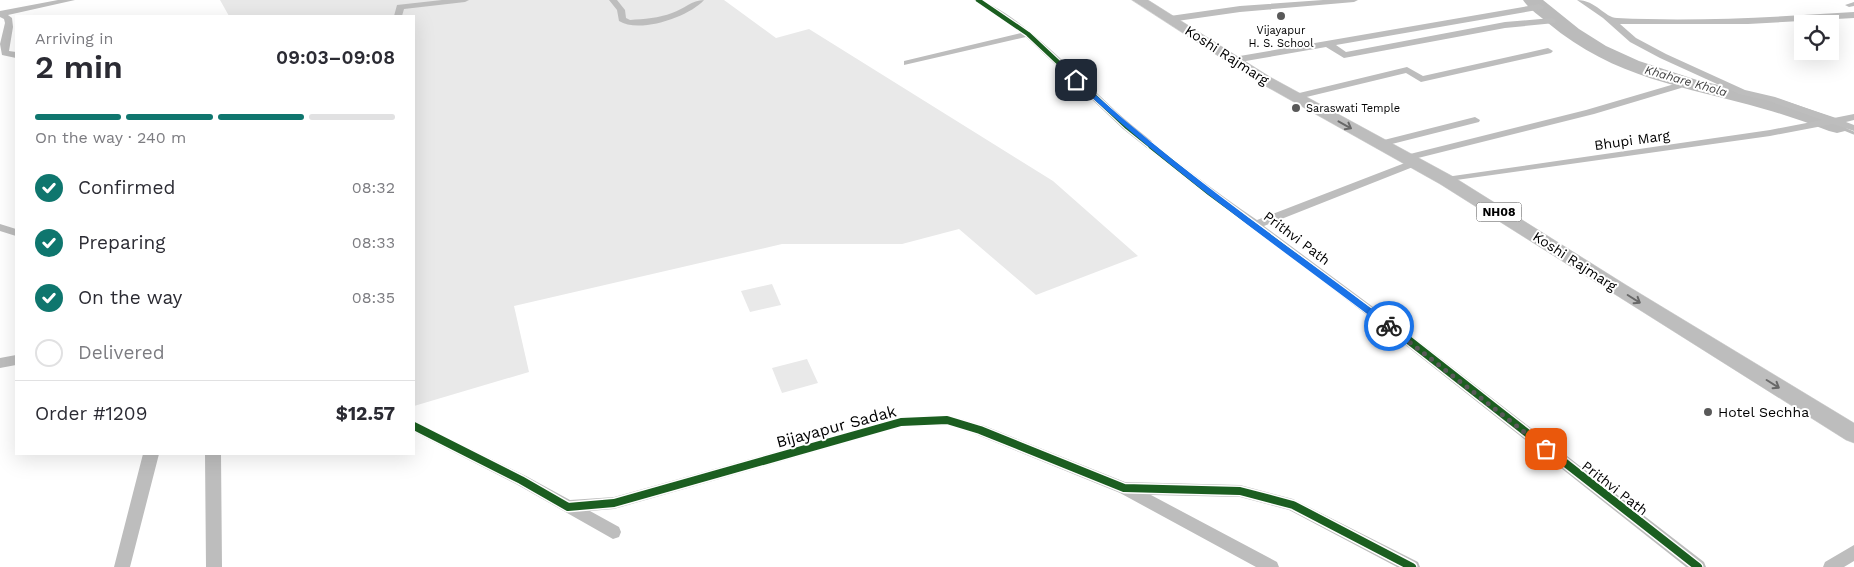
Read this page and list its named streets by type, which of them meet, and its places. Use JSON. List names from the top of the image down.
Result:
{
  "streets": {
    "main road": ["Koshi Rajmarg", "NH08"],
    "street": ["Bhupi Marg", "Prithvi Path", "Bijayapur Sadak"]
  },
  "crossings": [
    ["Koshi Rajmarg", "Bhupi Marg"]
  ],
  "one_way": ["Koshi Rajmarg"],
  "water": ["Khahare Khola"],
  "places": ["Vijayapur H. S. School", "Saraswati Temple", "Hotel Sechha"],
  "page": {
    "heading": ["2 min", "Arriving in", "09:03–09:08"],
    "panel": ["Order #1209", "$12.57"],
    "bar": "On the way · 240 m",
    "list": [
      ["Confirmed", "08:32"],
      ["Preparing", "08:33"],
      ["On the way", "08:35"],
      "Delivered"
    ]
  }
}
